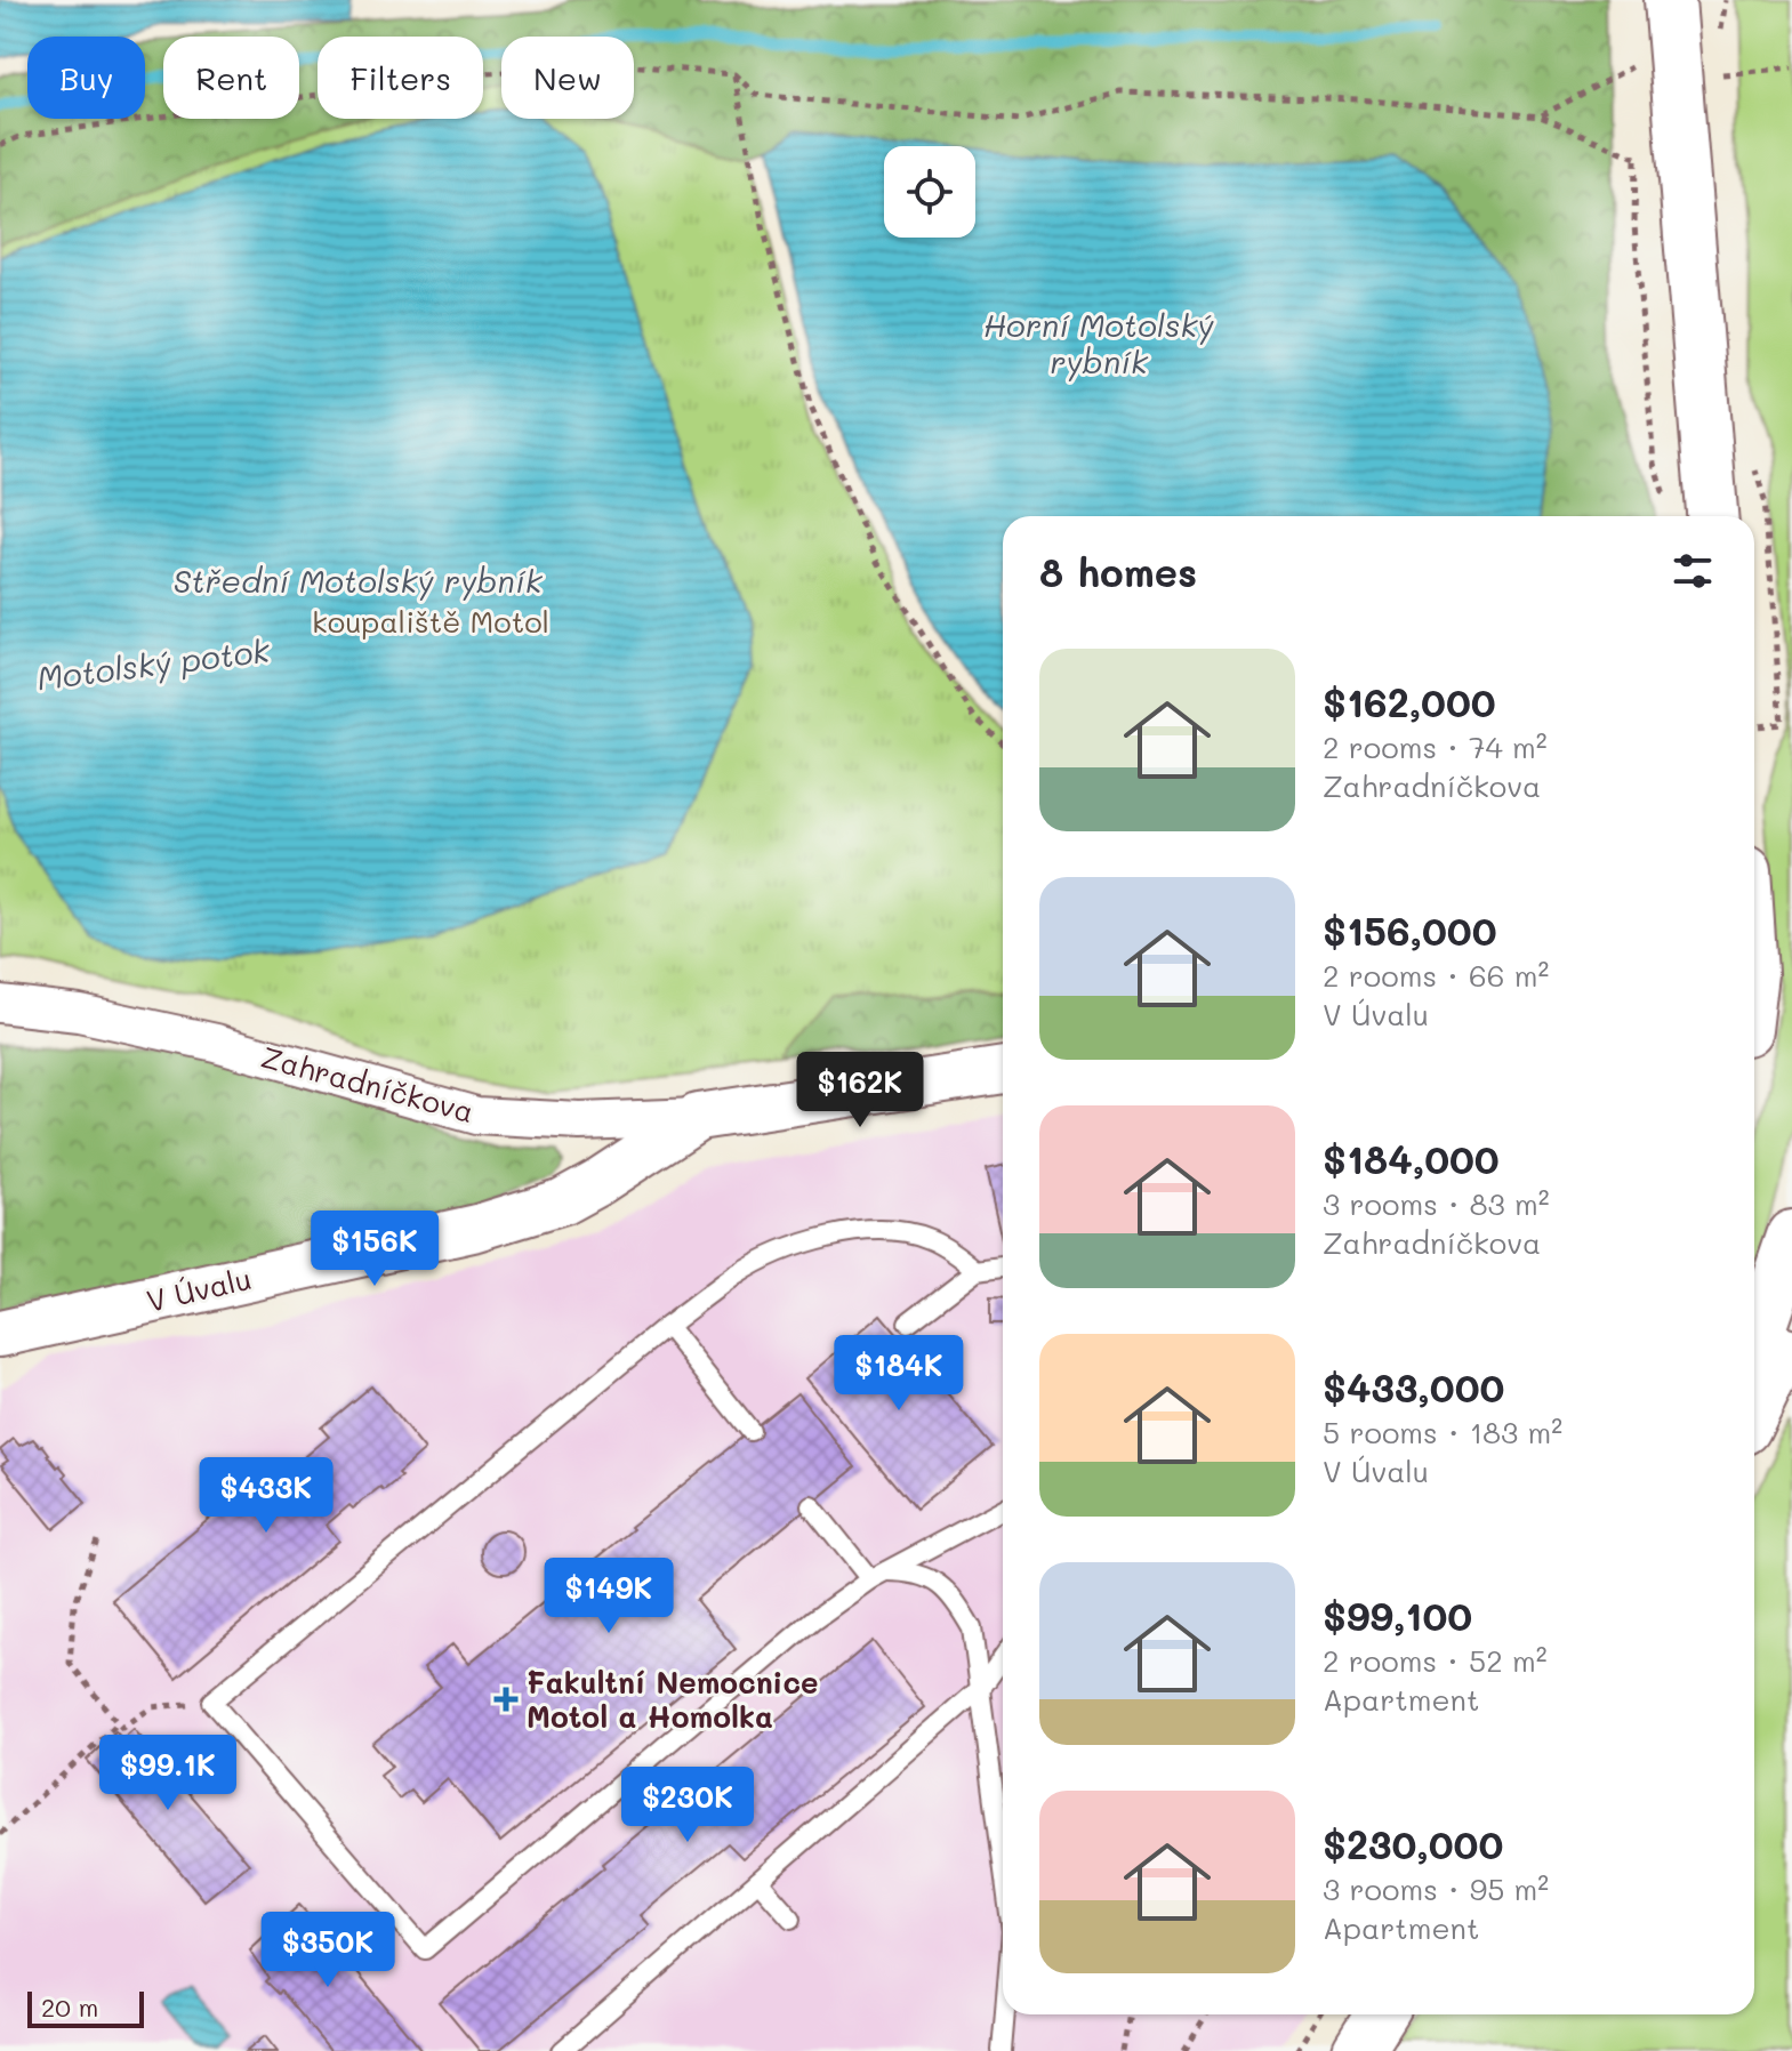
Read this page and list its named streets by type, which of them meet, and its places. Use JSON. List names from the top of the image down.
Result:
{
  "streets": {
    "street": ["Zahradníčkova", "V Úvalu"]
  },
  "crossings": [
    ["Zahradníčkova", "V Úvalu"]
  ],
  "water": ["Horní Motolský rybník", "Střední Motolský rybník", "Motolský potok"],
  "parks": ["koupaliště Motol"],
  "places": {
    "health": ["Fakultní Nemocnice Motol a Homolka"]
  },
  "scale_bar": "20 m",
  "page": {
    "chip": [
      "Buy",
      "Rent",
      "Filters",
      "New"
    ],
    "heading": "8 homes",
    "list": [
      {
        "name": "$162,000",
        "note": "2 rooms · 74 m² · Zahradníčkova"
      },
      {
        "name": "$156,000",
        "note": "2 rooms · 66 m² · V Úvalu"
      },
      {
        "name": "$184,000",
        "note": "3 rooms · 83 m² · Zahradníčkova"
      },
      {
        "name": "$433,000",
        "note": "5 rooms · 183 m² · V Úvalu"
      },
      {
        "name": "$99,100",
        "note": "2 rooms · 52 m² · Apartment"
      },
      {
        "name": "$230,000",
        "note": "3 rooms · 95 m² · Apartment"
      }
    ],
    "price": [
      "$162K",
      "$156K",
      "$184K",
      "$433K",
      "$149K",
      "$99.1K",
      "$230K",
      "$350K"
    ],
    "scale": "20 m"
  }
}
